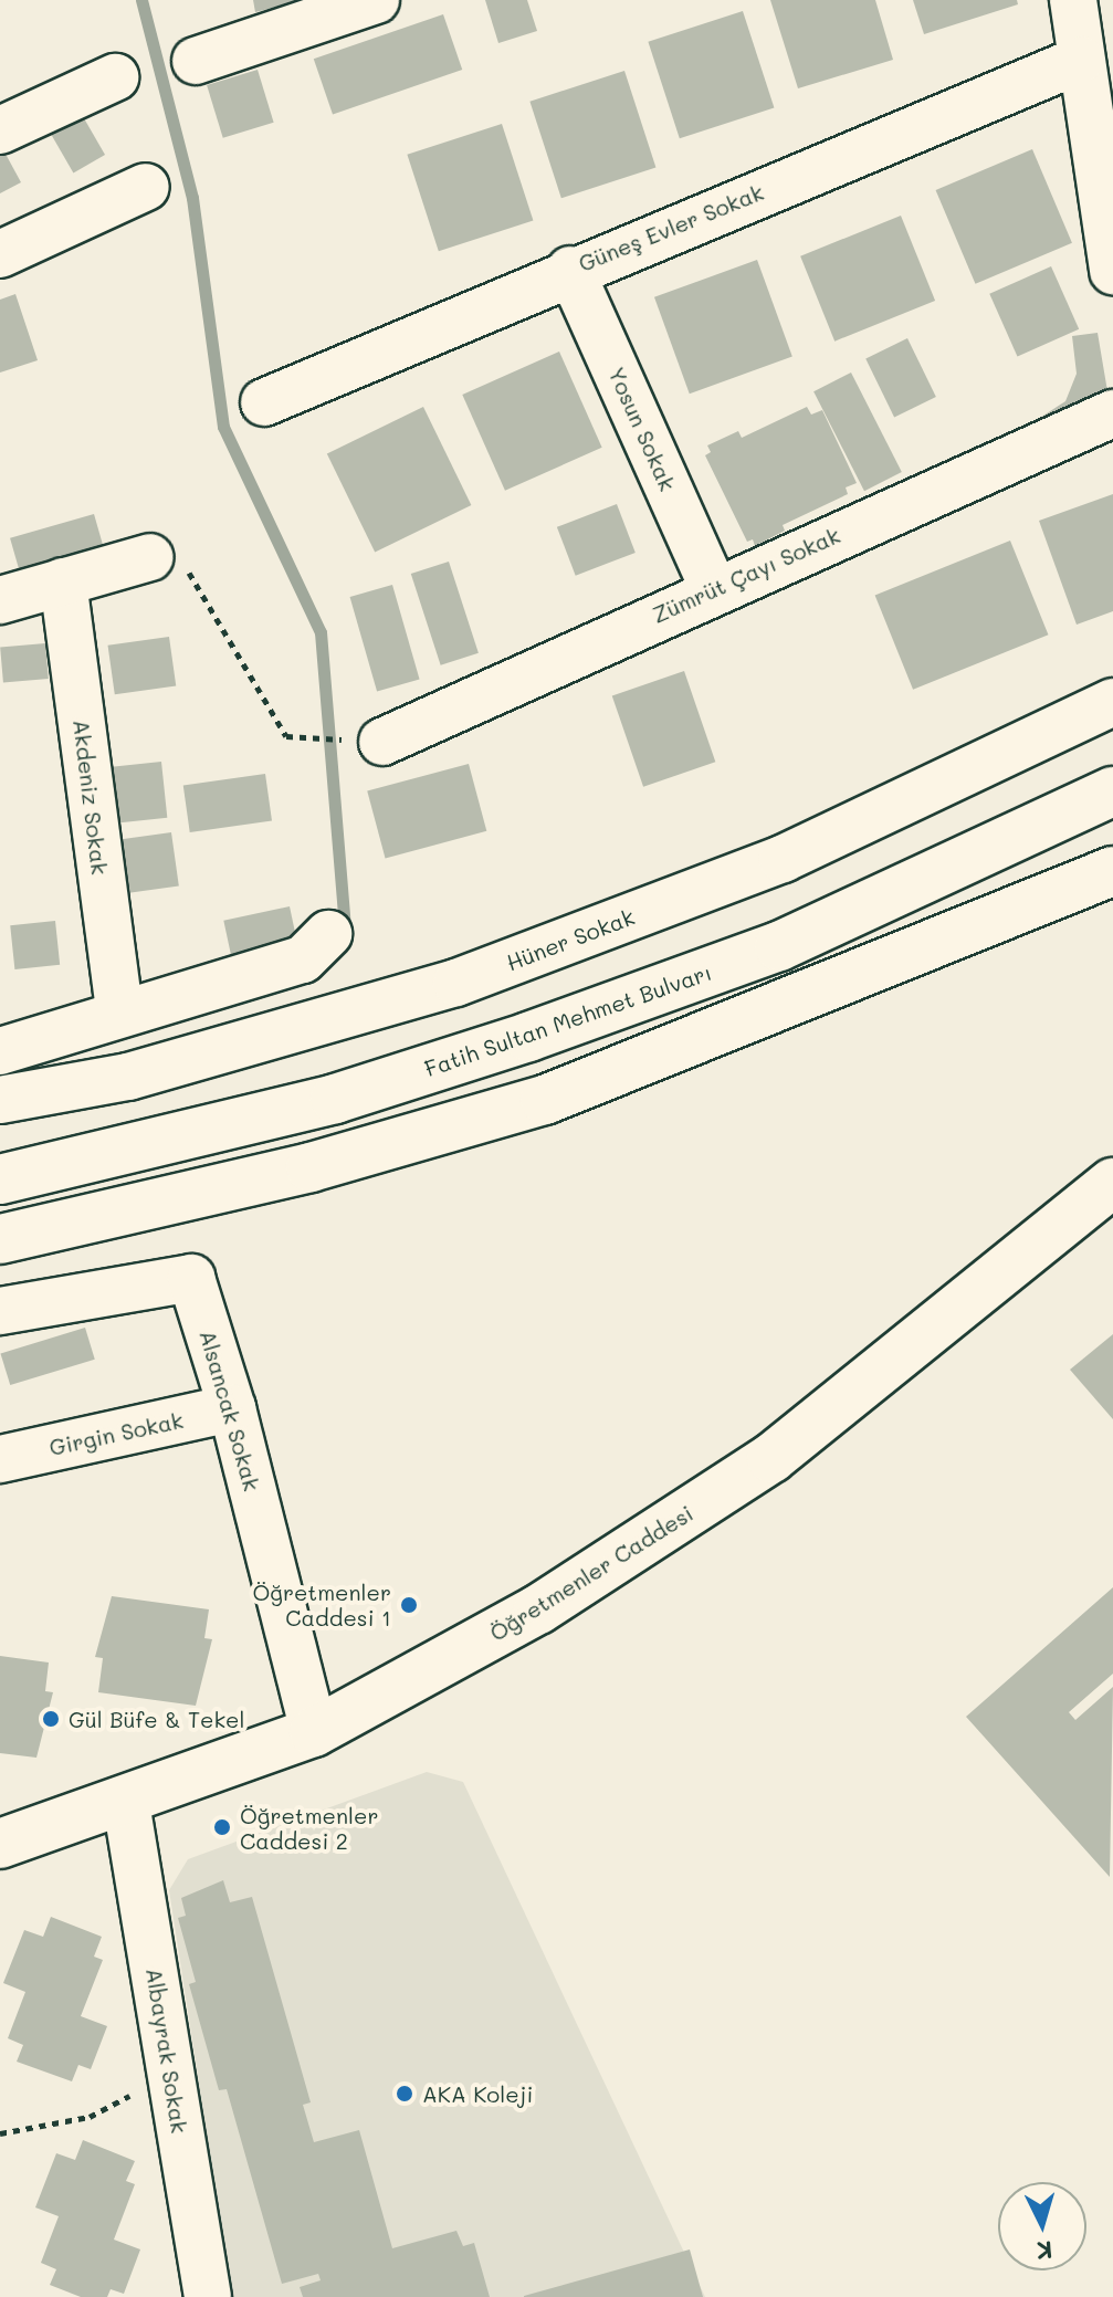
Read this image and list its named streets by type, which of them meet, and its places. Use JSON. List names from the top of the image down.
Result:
{
  "streets": {
    "main road": ["Fatih Sultan Mehmet Bulvarı", "Öğretmenler Caddesi"],
    "street": [
      "Güneş Evler Sokak",
      "Yosun Sokak",
      "Zümrüt Çayı Sokak",
      "Akdeniz Sokak",
      "Hüner Sokak",
      "Alsancak Sokak",
      "Girgin Sokak",
      "Albayrak Sokak"
    ]
  },
  "crossings": [
    ["Güneş Evler Sokak", "Yosun Sokak"],
    ["Yosun Sokak", "Zümrüt Çayı Sokak"],
    ["Alsancak Sokak", "Girgin Sokak"],
    ["Alsancak Sokak", "Öğretmenler Caddesi"],
    ["Öğretmenler Caddesi", "Albayrak Sokak"]
  ],
  "places": [
    "Öğretmenler Caddesi 1",
    "Gül Büfe & Tekel",
    "Öğretmenler Caddesi 2",
    "AKA Koleji"
  ],
  "north": "bottom"
}
